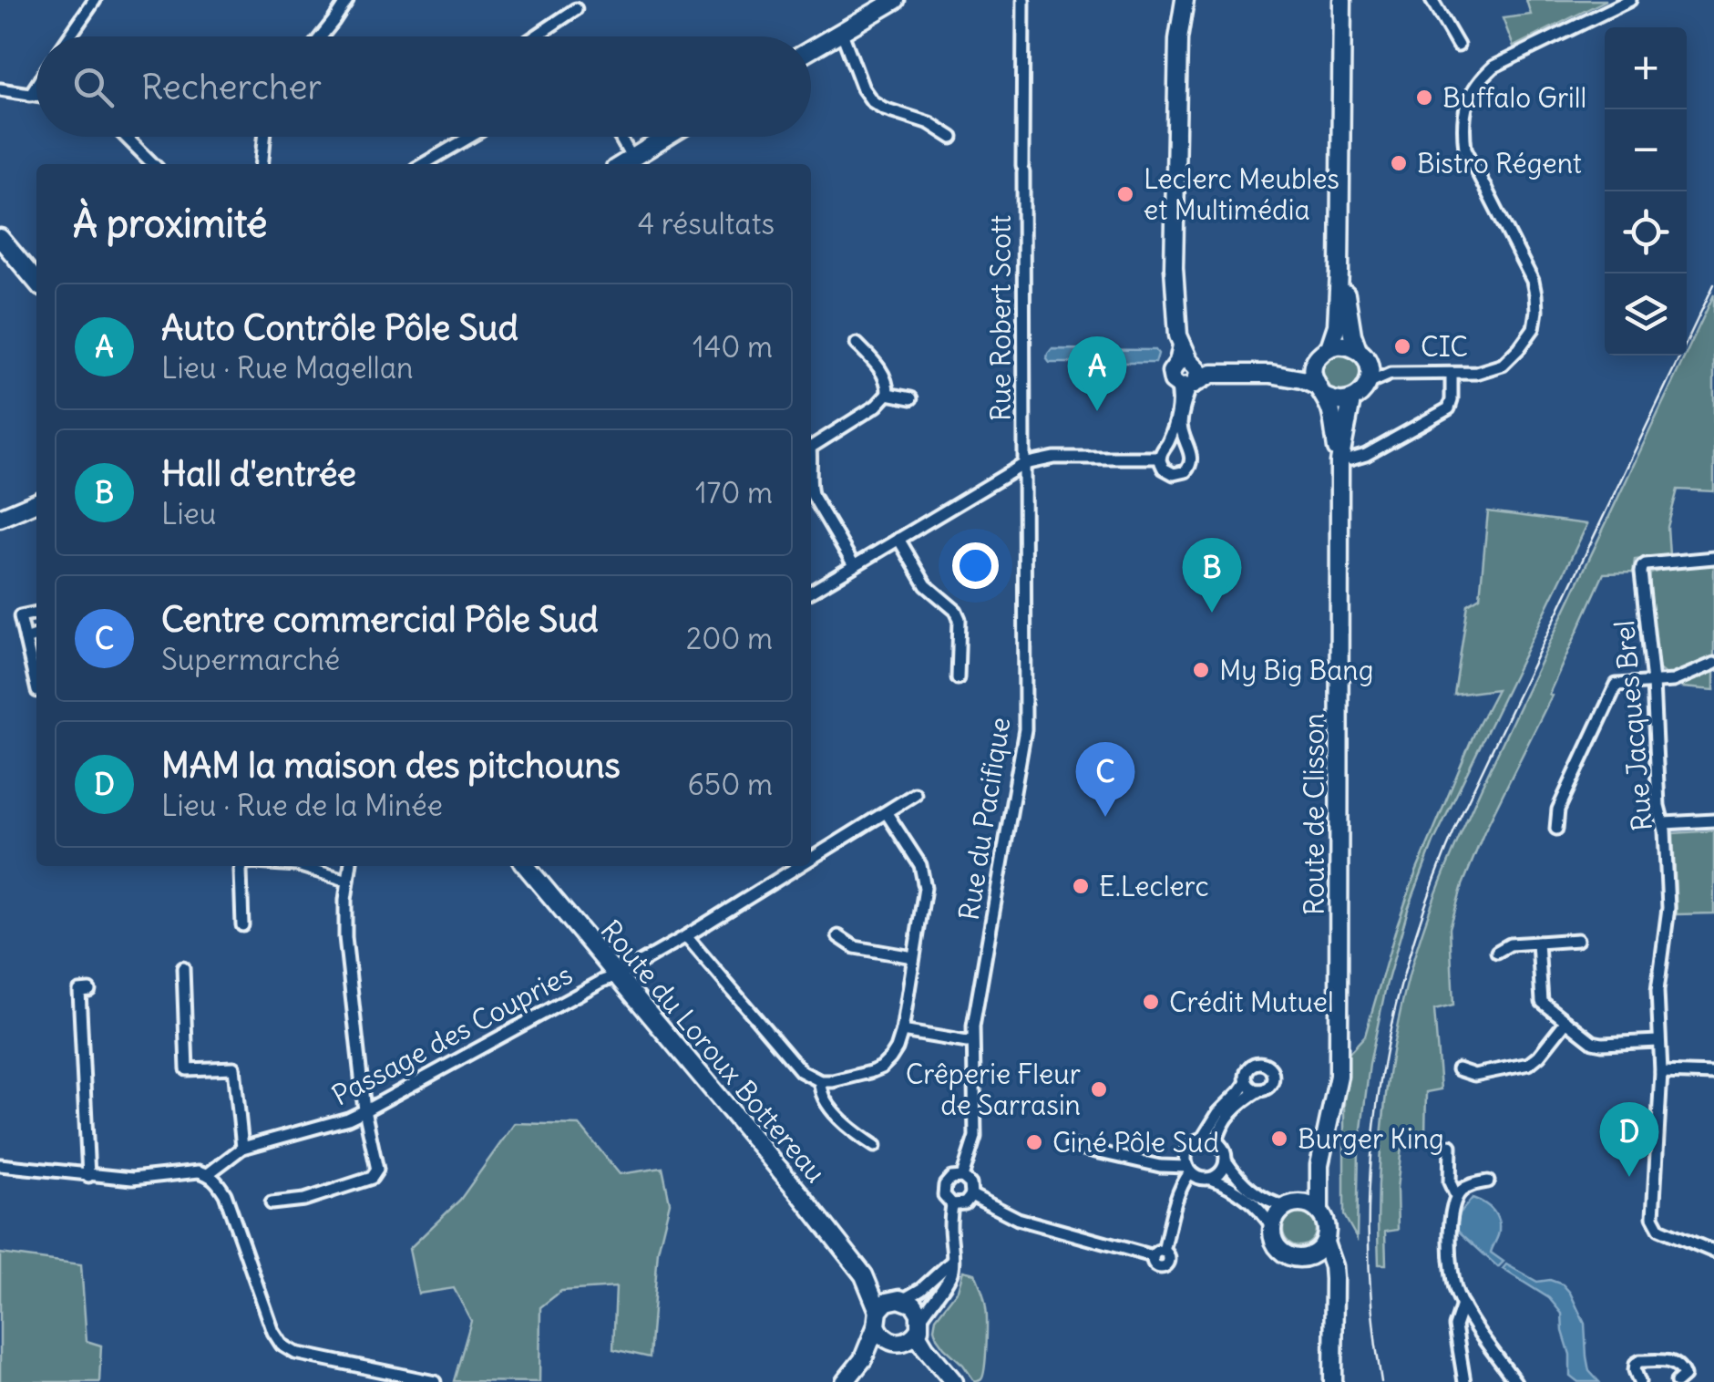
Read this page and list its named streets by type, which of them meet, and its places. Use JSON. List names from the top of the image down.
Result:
{
  "streets": {
    "main road": ["Route de Clisson", "Route du Loroux Bottereau"],
    "street": [
      "Rue Robert Scott",
      "Rue Jacques Brel",
      "Rue du Pacifique",
      "Passage des Coupries"
    ]
  },
  "crossings": [
    ["Rue Robert Scott", "Rue du Pacifique"],
    ["Passage des Coupries", "Route du Loroux Bottereau"]
  ],
  "places": [
    "Buffalo Grill",
    "Bistro Régent",
    "Leclerc Meubles et Multimédia",
    "CIC",
    "My Big Bang",
    "E.Leclerc",
    "Crédit Mutuel",
    "Crêperie Fleur de Sarrasin",
    "Burger King",
    "Ciné Pôle Sud"
  ],
  "page": {
    "map_buttons": ["+", "−"],
    "search": "Rechercher",
    "heading": ["À proximité", "4 résultats"],
    "list": [
      {
        "mark": "A",
        "name": "Auto Contrôle Pôle Sud",
        "note": "Lieu · Rue Magellan",
        "value": "140 m"
      },
      {
        "mark": "B",
        "name": "Hall d'entrée",
        "note": "Lieu",
        "value": "170 m"
      },
      {
        "mark": "C",
        "name": "Centre commercial Pôle Sud",
        "note": "Supermarché",
        "value": "200 m"
      },
      {
        "mark": "D",
        "name": "MAM la maison des pitchouns",
        "note": "Lieu · Rue de la Minée",
        "value": "650 m"
      }
    ],
    "pins": [
      "A",
      "B",
      "C",
      "D"
    ]
  }
}
